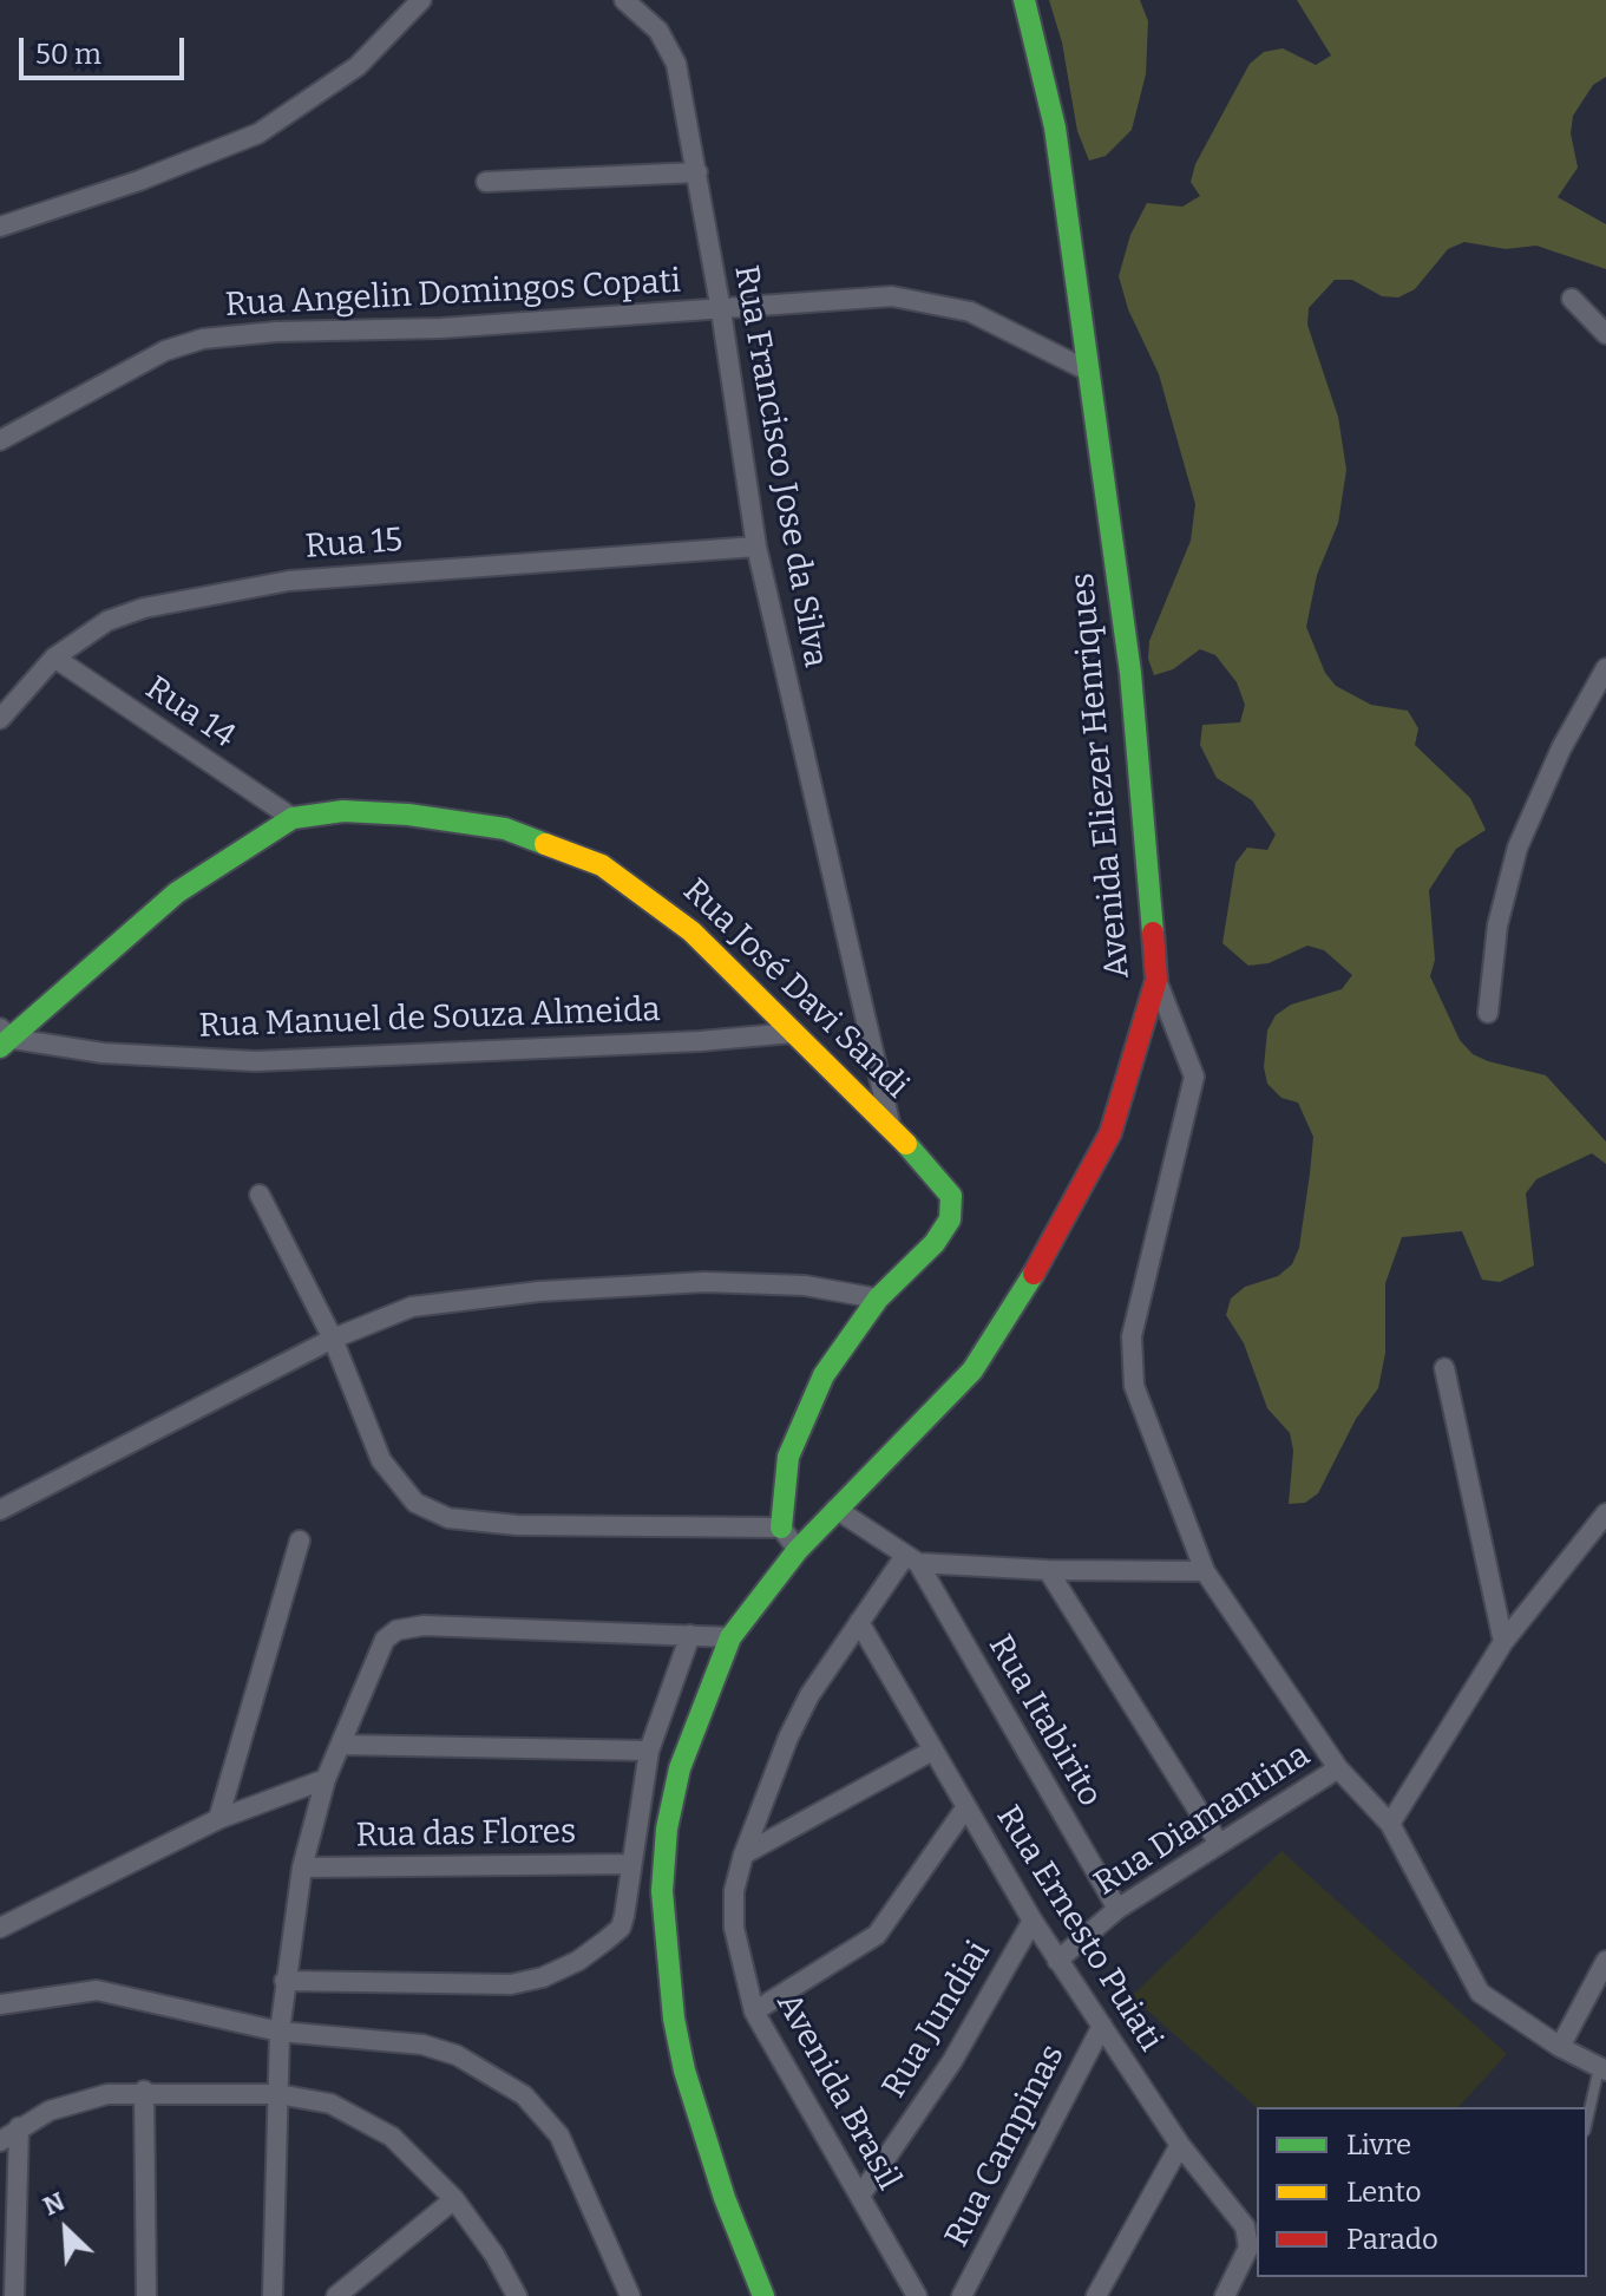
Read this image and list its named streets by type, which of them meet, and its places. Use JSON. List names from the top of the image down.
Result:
{
  "streets": {
    "street": [
      "Rua Angelin Domingos Copati",
      "Rua Francisco Jose da Silva",
      "Rua 15",
      "Rua 14",
      "Avenida Eliezer Henriques",
      "Rua José Davi Sandi",
      "Rua Manuel de Souza Almeida",
      "Rua Itabirito",
      "Rua Diamantina",
      "Rua das Flores",
      "Rua Ernesto Puiati",
      "Rua Jundiai",
      "Avenida Brasil",
      "Rua Campinas"
    ]
  },
  "crossings": [
    ["Rua Angelin Domingos Copati", "Rua Francisco Jose da Silva"],
    ["Rua Angelin Domingos Copati", "Avenida Eliezer Henriques"],
    ["Rua Francisco Jose da Silva", "Rua 15"],
    ["Rua Francisco Jose da Silva", "Rua José Davi Sandi"],
    ["Rua 15", "Rua 14"],
    ["Rua 14", "Rua José Davi Sandi"],
    ["Rua José Davi Sandi", "Rua Manuel de Souza Almeida"],
    ["Rua Itabirito", "Rua Diamantina"],
    ["Rua Itabirito", "Avenida Brasil"],
    ["Rua Diamantina", "Rua Ernesto Puiati"],
    ["Rua Ernesto Puiati", "Rua Jundiai"],
    ["Rua Ernesto Puiati", "Avenida Brasil"],
    ["Rua Ernesto Puiati", "Rua Campinas"],
    ["Rua Jundiai", "Avenida Brasil"]
  ],
  "legend": ["Livre", "Lento", "Parado"],
  "scale_bar": "50 m",
  "north": "top left"
}
